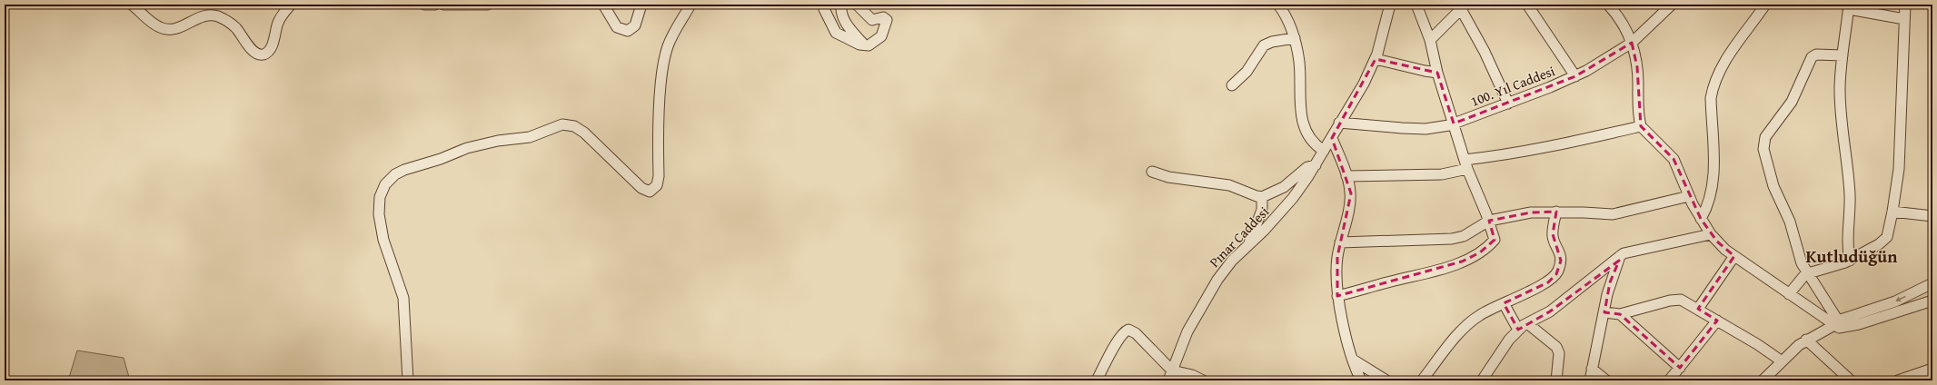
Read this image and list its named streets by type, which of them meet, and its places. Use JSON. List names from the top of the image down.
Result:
{
  "streets": {
    "street": ["100. Yıl Caddesi", "Pınar Caddesi"]
  },
  "crossings": [
    ["100. Yıl Caddesi", "Pınar Caddesi"]
  ],
  "districts": ["Kutludüğün"]
}
